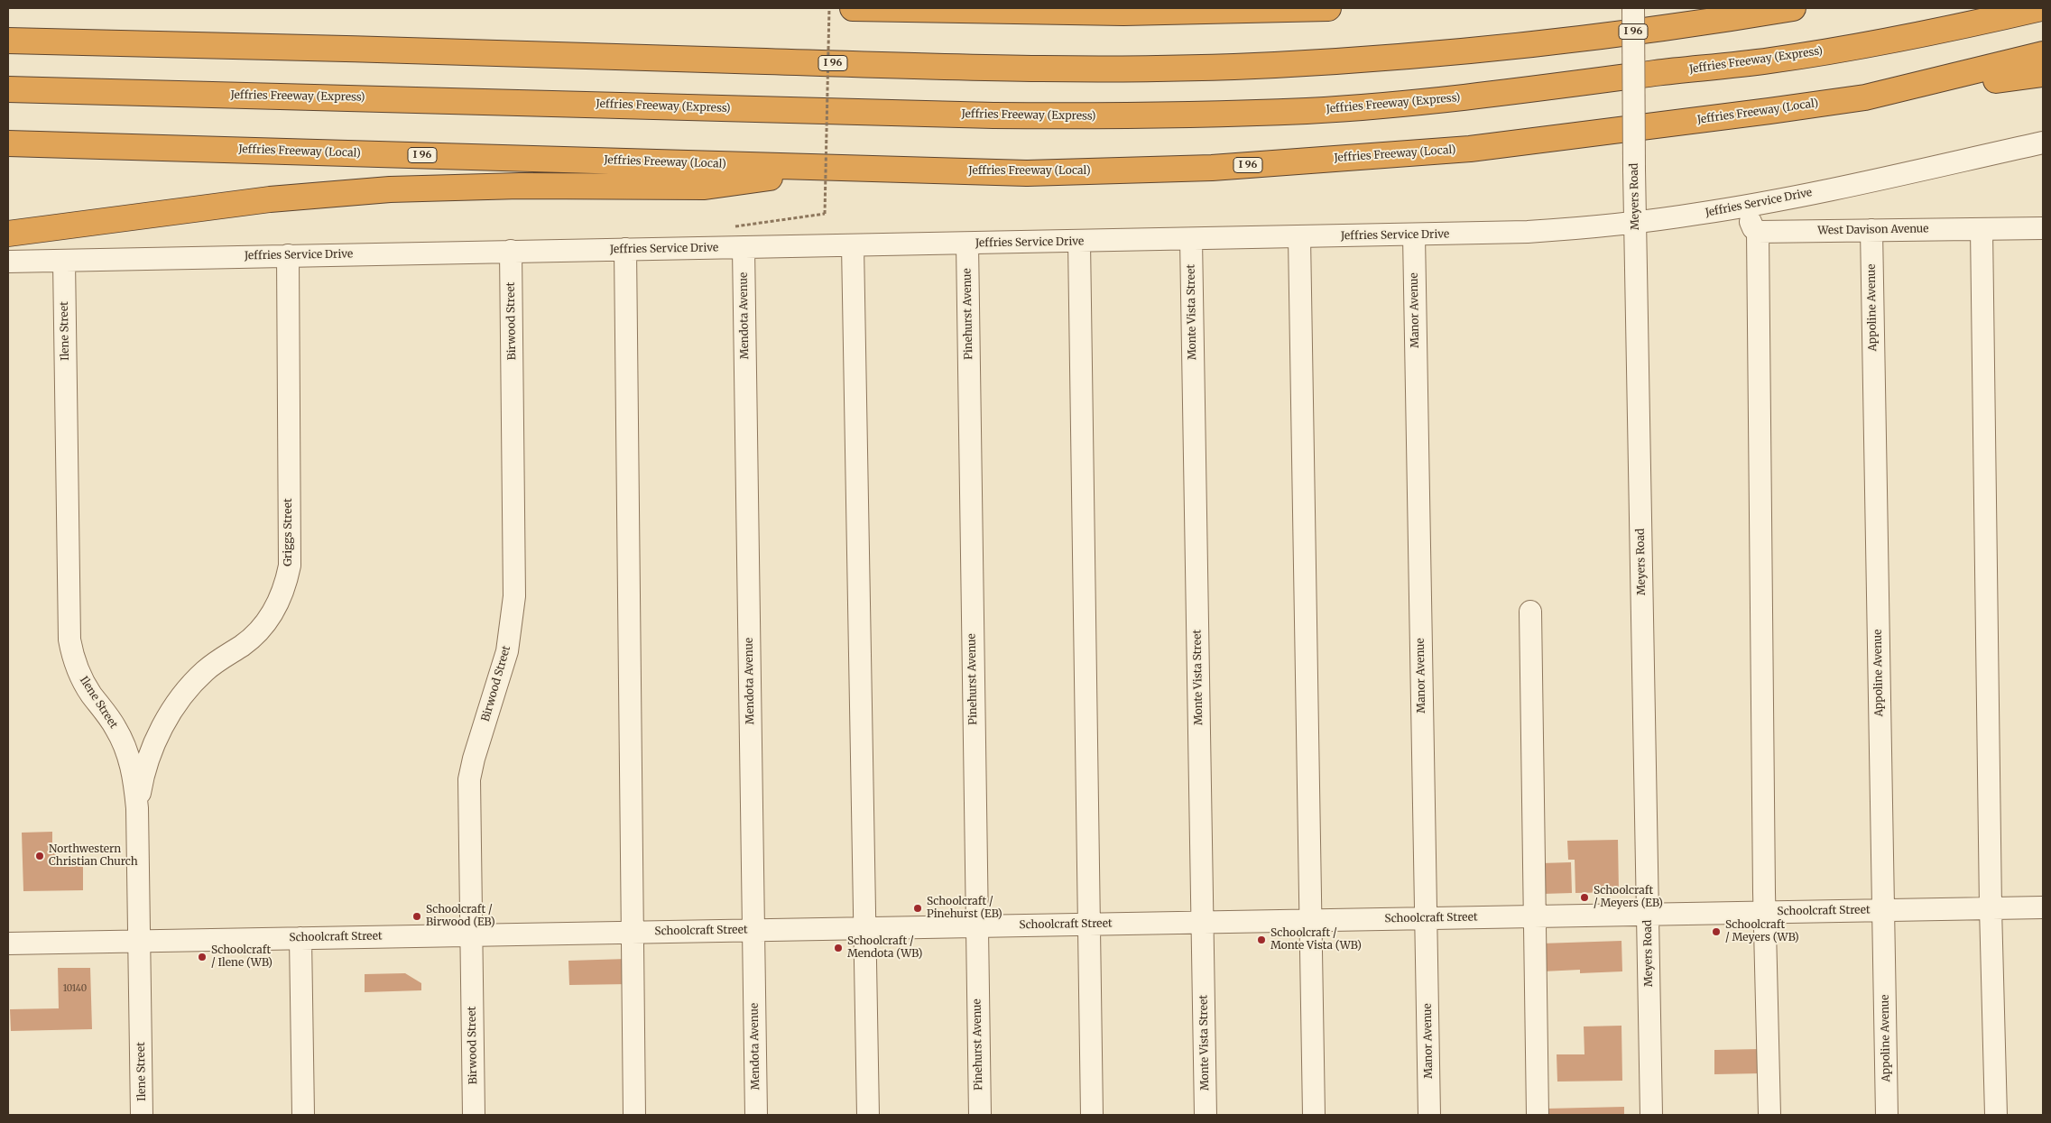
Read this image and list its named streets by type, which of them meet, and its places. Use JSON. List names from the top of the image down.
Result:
{
  "streets": {
    "highway": ["I 96", "Jeffries Freeway (Express)", "Jeffries Freeway (Local)"],
    "street": [
      "Meyers Road",
      "Jeffries Service Drive",
      "West Davison Avenue",
      "Appoline Avenue",
      "Manor Avenue",
      "Monte Vista Street",
      "Pinehurst Avenue",
      "Mendota Avenue",
      "Birwood Street",
      "Ilene Street",
      "Griggs Street",
      "Schoolcraft Street"
    ]
  },
  "crossings": [
    ["Meyers Road", "Jeffries Service Drive"],
    ["Meyers Road", "Schoolcraft Street"],
    ["Jeffries Service Drive", "Manor Avenue"],
    ["Jeffries Service Drive", "Monte Vista Street"],
    ["Jeffries Service Drive", "Pinehurst Avenue"],
    ["Jeffries Service Drive", "Mendota Avenue"],
    ["Jeffries Service Drive", "Birwood Street"],
    ["Jeffries Service Drive", "Ilene Street"],
    ["Jeffries Service Drive", "Griggs Street"],
    ["West Davison Avenue", "Appoline Avenue"],
    ["Appoline Avenue", "Schoolcraft Street"],
    ["Manor Avenue", "Schoolcraft Street"],
    ["Monte Vista Street", "Schoolcraft Street"],
    ["Pinehurst Avenue", "Schoolcraft Street"],
    ["Mendota Avenue", "Schoolcraft Street"],
    ["Birwood Street", "Schoolcraft Street"],
    ["Ilene Street", "Griggs Street"],
    ["Ilene Street", "Schoolcraft Street"]
  ],
  "places": [
    "Northwestern Christian Church",
    "Schoolcraft / Meyers (EB)",
    "Schoolcraft / Pinehurst (EB)",
    "Schoolcraft / Birwood (EB)",
    "Schoolcraft / Meyers (WB)",
    "Schoolcraft / Monte Vista (WB)",
    "Schoolcraft / Mendota (WB)",
    "Schoolcraft / Ilene (WB)"
  ],
  "house_numbers": ["10140"]
}
